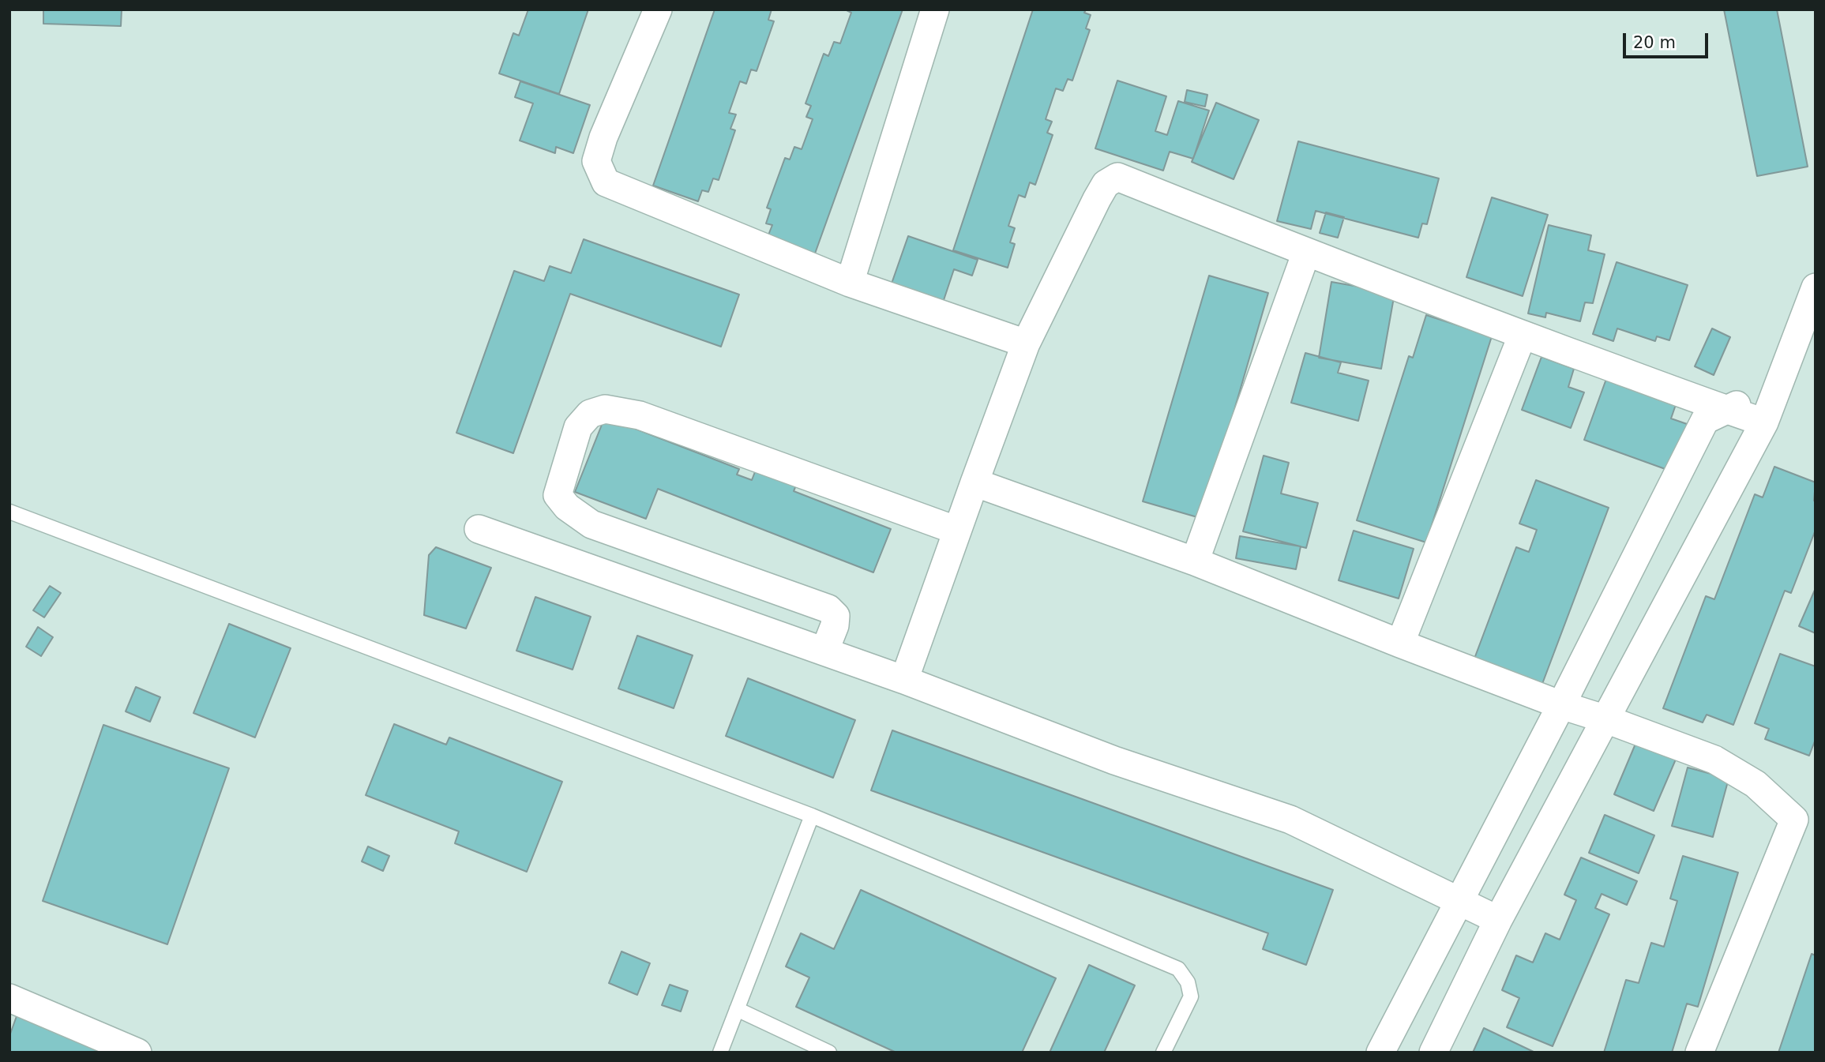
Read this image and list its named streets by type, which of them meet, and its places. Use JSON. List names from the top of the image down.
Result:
{
  "scale_bar": "20 m"
}
